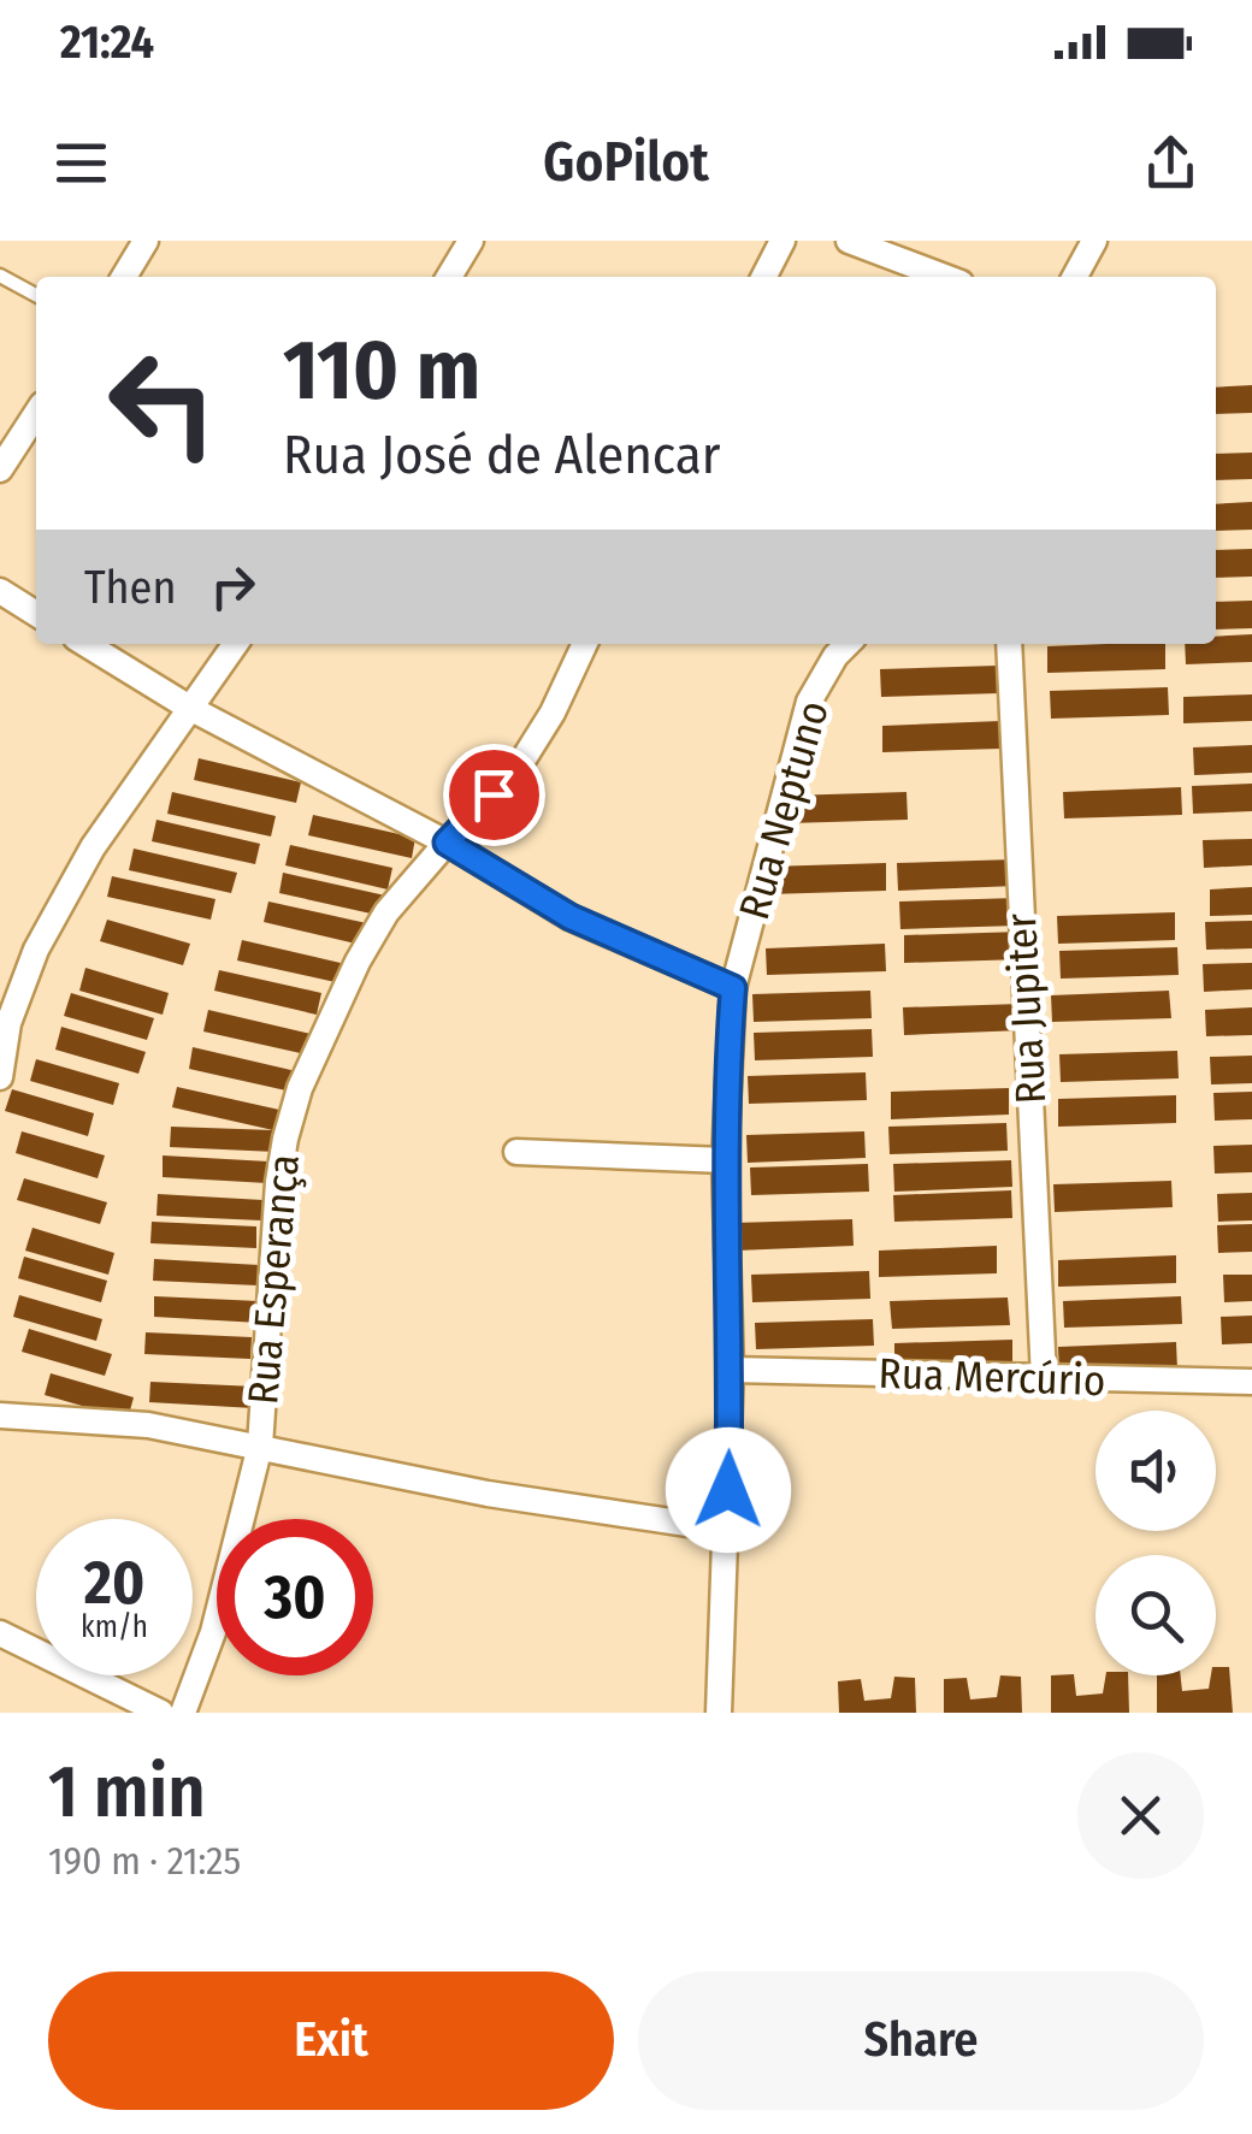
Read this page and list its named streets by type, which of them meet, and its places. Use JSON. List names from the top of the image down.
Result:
{
  "streets": {
    "street": [
      "Rua Neptuno",
      "Rua Jupiter",
      "Rua Esperança",
      "Rua Mercúrio"
    ]
  },
  "crossings": [
    ["Rua Neptuno", "Rua Mercúrio"],
    ["Rua Jupiter", "Rua Mercúrio"]
  ],
  "page": {
    "status": "21:24",
    "header": "GoPilot",
    "turn": ["110 m", "Rua José de Alencar"],
    "then": "Then",
    "speed": "20 km/h",
    "limit": "30",
    "heading": ["1 min", "190 m · 21:25"],
    "buttons": ["Exit", "Share"]
  }
}
